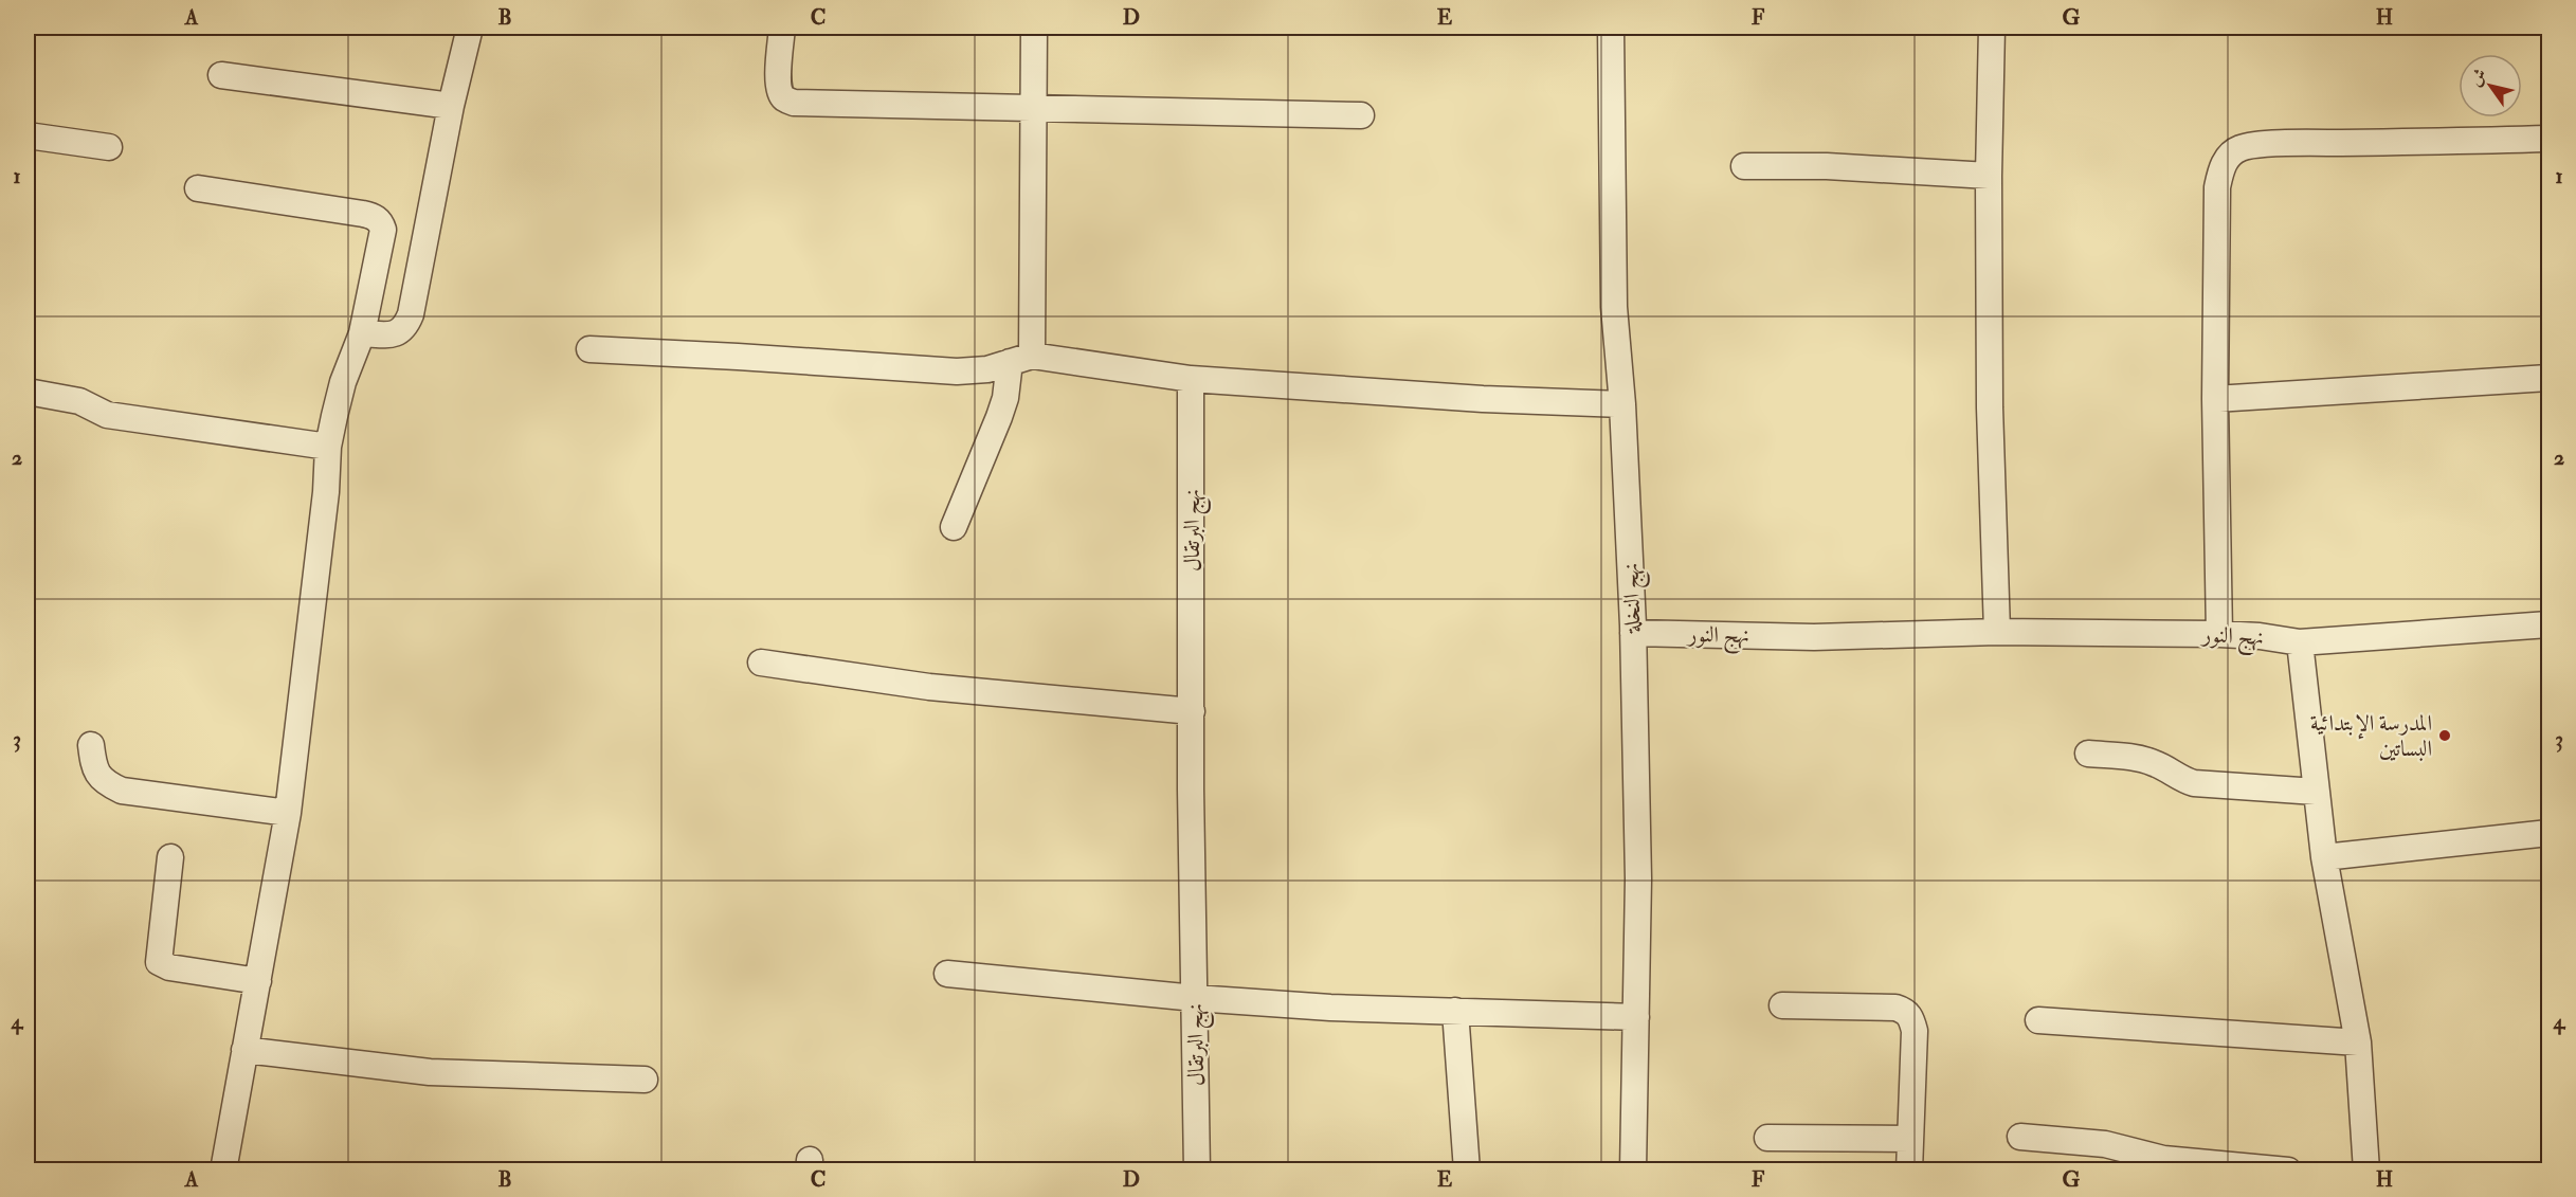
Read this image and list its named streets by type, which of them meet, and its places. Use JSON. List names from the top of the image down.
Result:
{
  "streets": {
    "street": ["نهج البرتقال", "نهج النخلة", "نهج النور"]
  },
  "crossings": [
    ["نهج النخلة", "نهج النور"]
  ],
  "places": ["المدرسة الإبتدائية البساتين"],
  "north": "top left",
  "grid": {
    "columns": [
      "A",
      "B",
      "C",
      "D",
      "E",
      "F",
      "G",
      "H"
    ],
    "rows": [
      "1",
      "2",
      "3",
      "4"
    ]
  }
}
